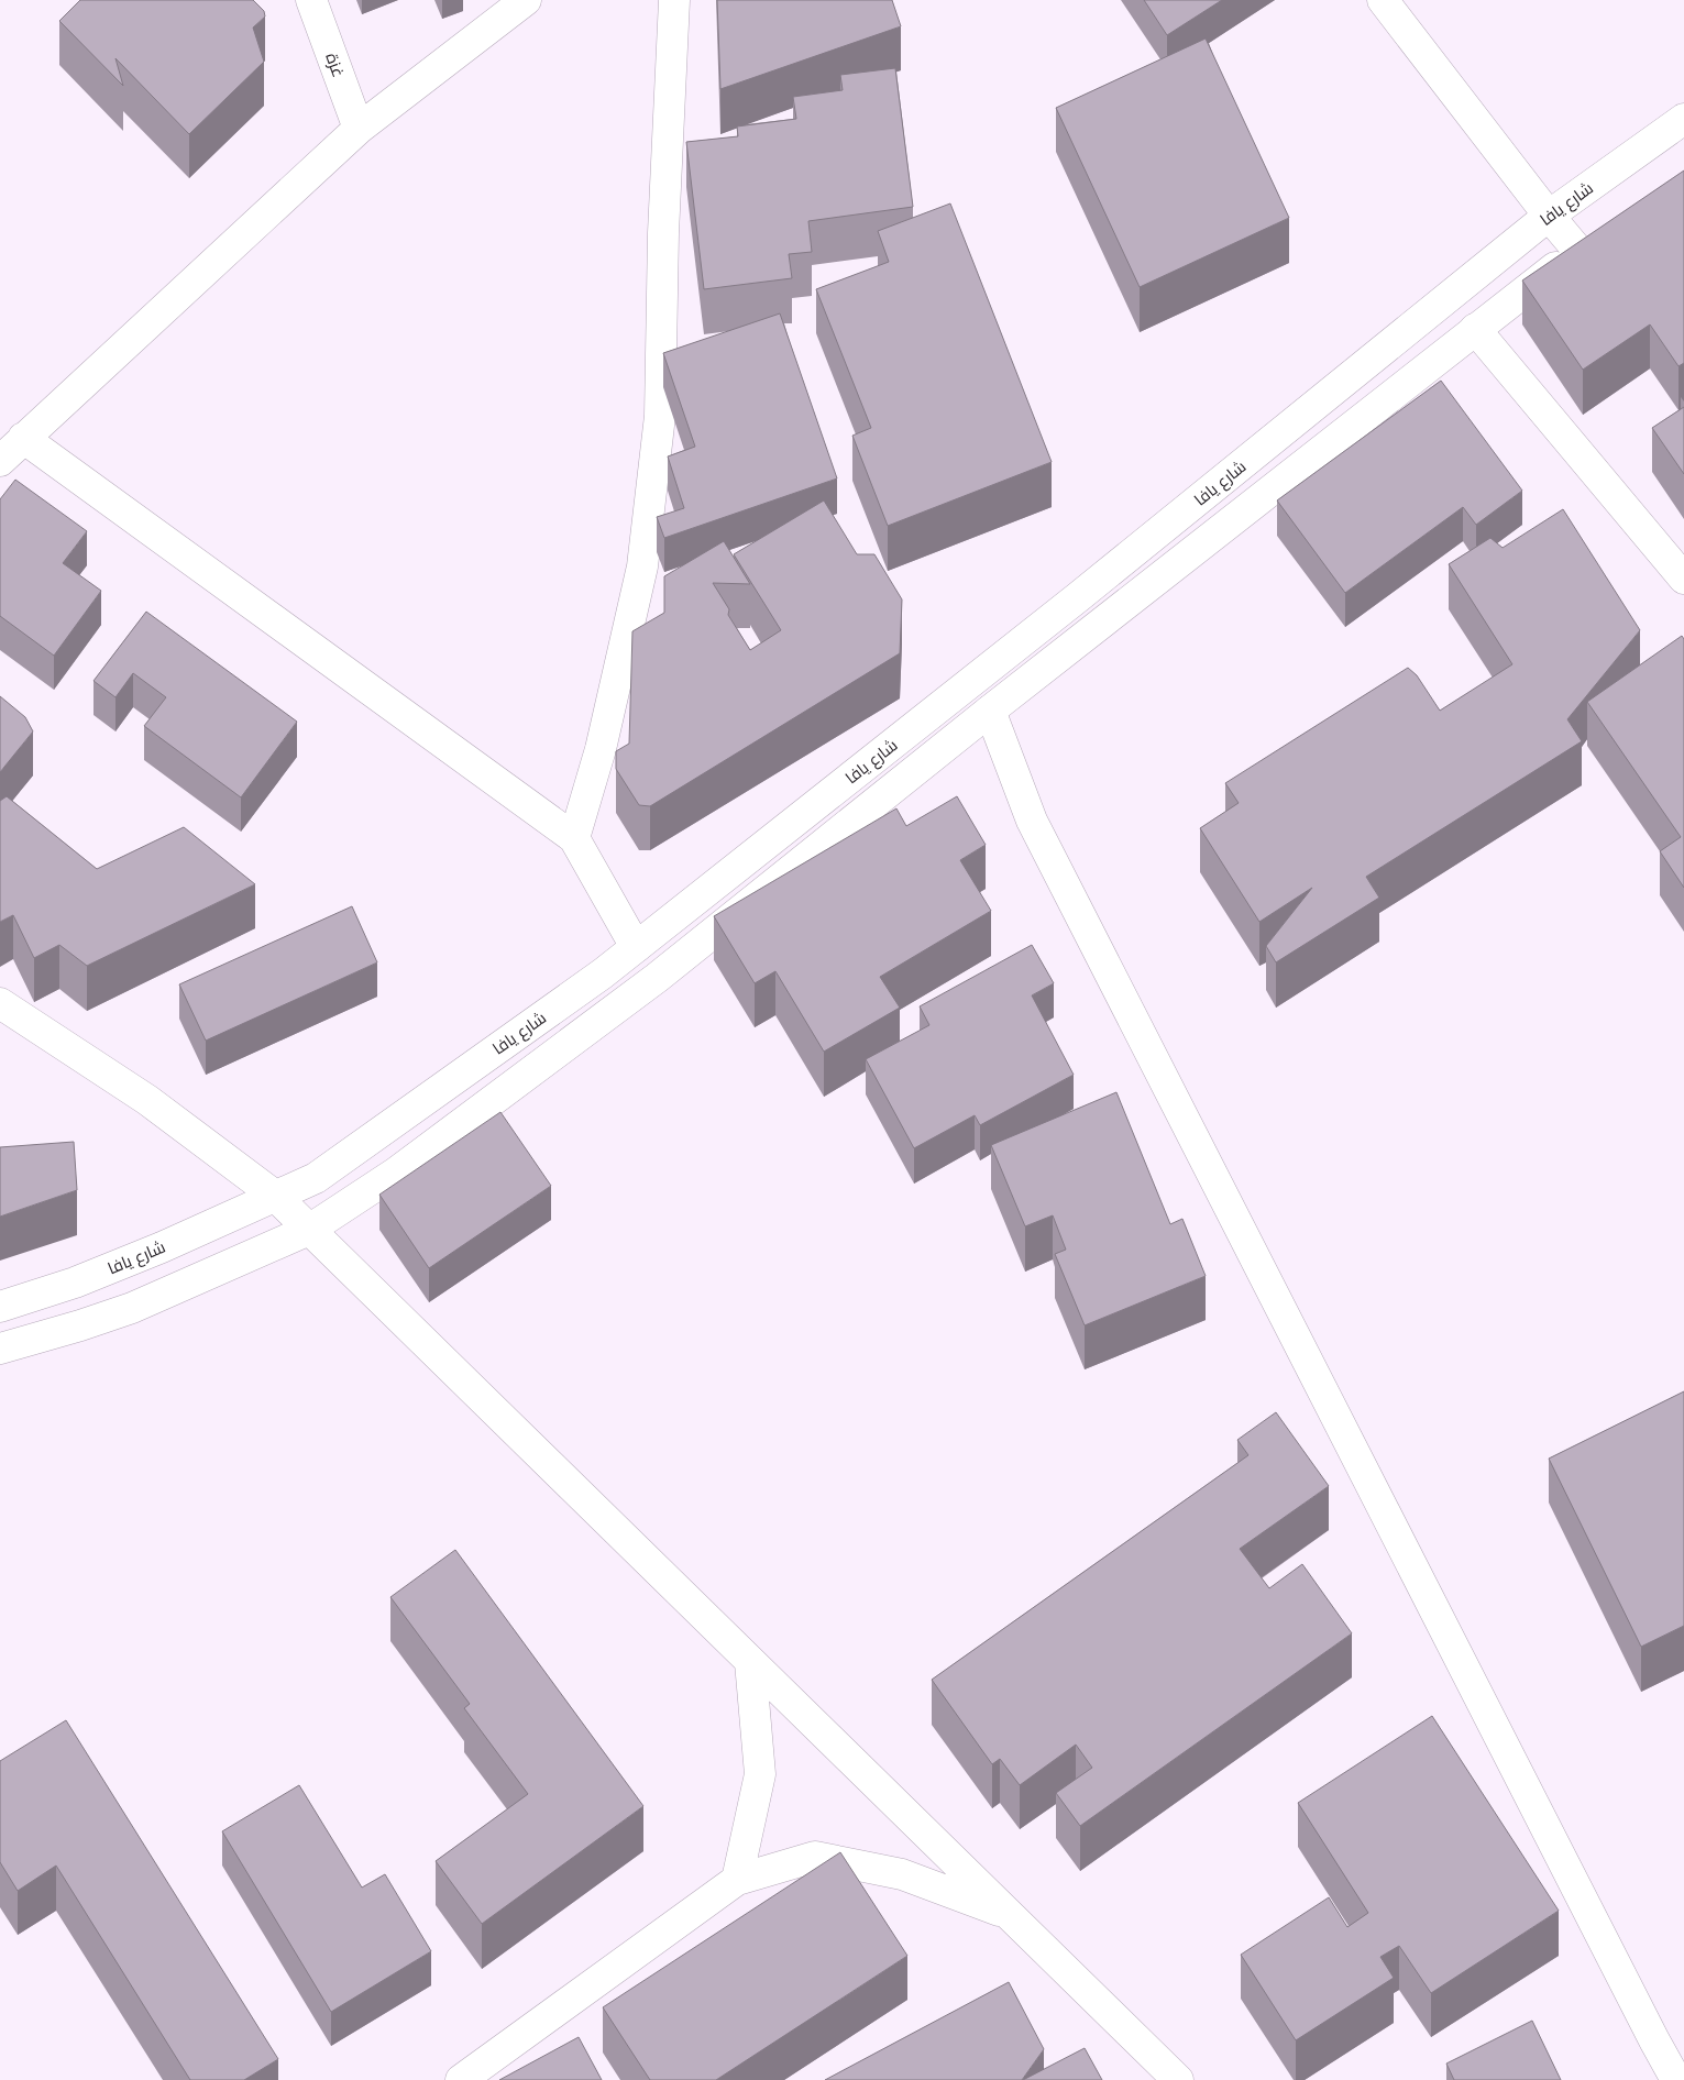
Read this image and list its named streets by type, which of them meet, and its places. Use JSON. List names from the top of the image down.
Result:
{
  "streets": {
    "street": ["غزة", "شارع يافا"]
  }
}
